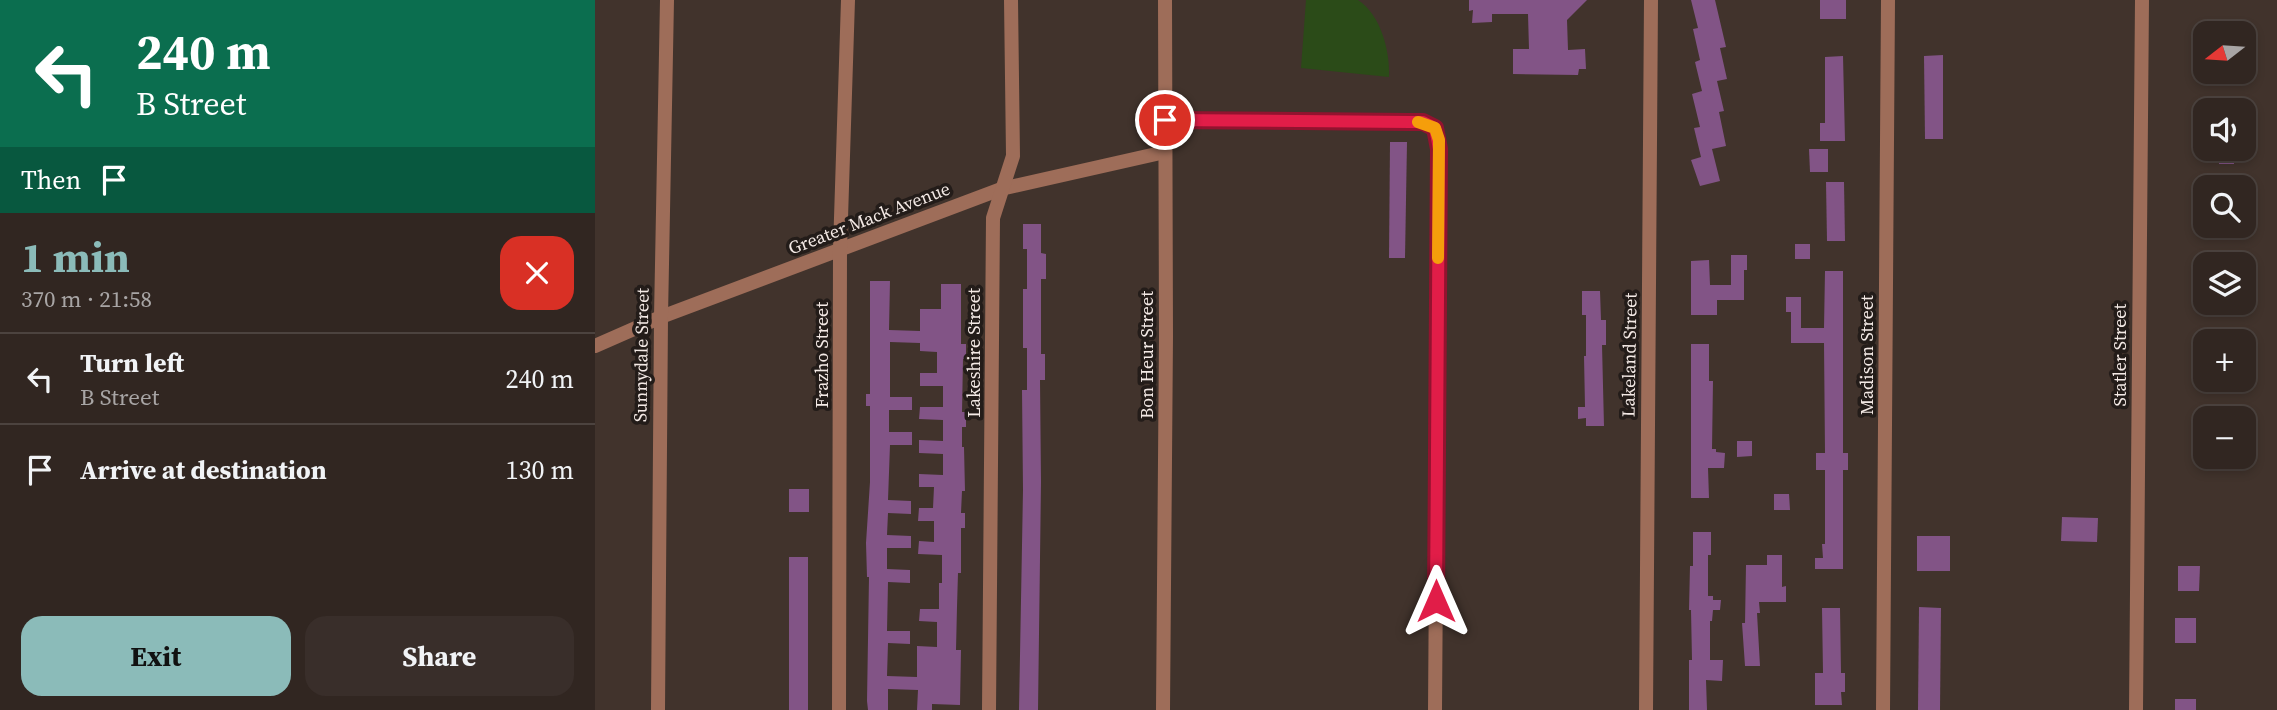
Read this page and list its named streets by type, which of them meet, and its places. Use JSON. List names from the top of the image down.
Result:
{
  "streets": {
    "street": [
      "Greater Mack Avenue",
      "Lakeshire Street",
      "Sunnydale Street",
      "Frazho Street",
      "Bon Heur Street",
      "Lakeland Street",
      "Madison Street",
      "Statler Street"
    ]
  },
  "crossings": [
    ["Greater Mack Avenue", "Lakeshire Street"],
    ["Greater Mack Avenue", "Sunnydale Street"],
    ["Greater Mack Avenue", "Frazho Street"],
    ["Greater Mack Avenue", "Bon Heur Street"]
  ],
  "north": "left",
  "page": {
    "turn": ["240 m", "B Street"],
    "map_buttons": ["+", "−"],
    "then": "Then",
    "heading": ["1 min", "370 m · 21:58"],
    "list": [
      {
        "name": "Turn left",
        "note": "B Street",
        "value": "240 m"
      },
      {
        "name": "Arrive at destination",
        "value": "130 m"
      }
    ],
    "buttons": ["Exit", "Share"]
  }
}
